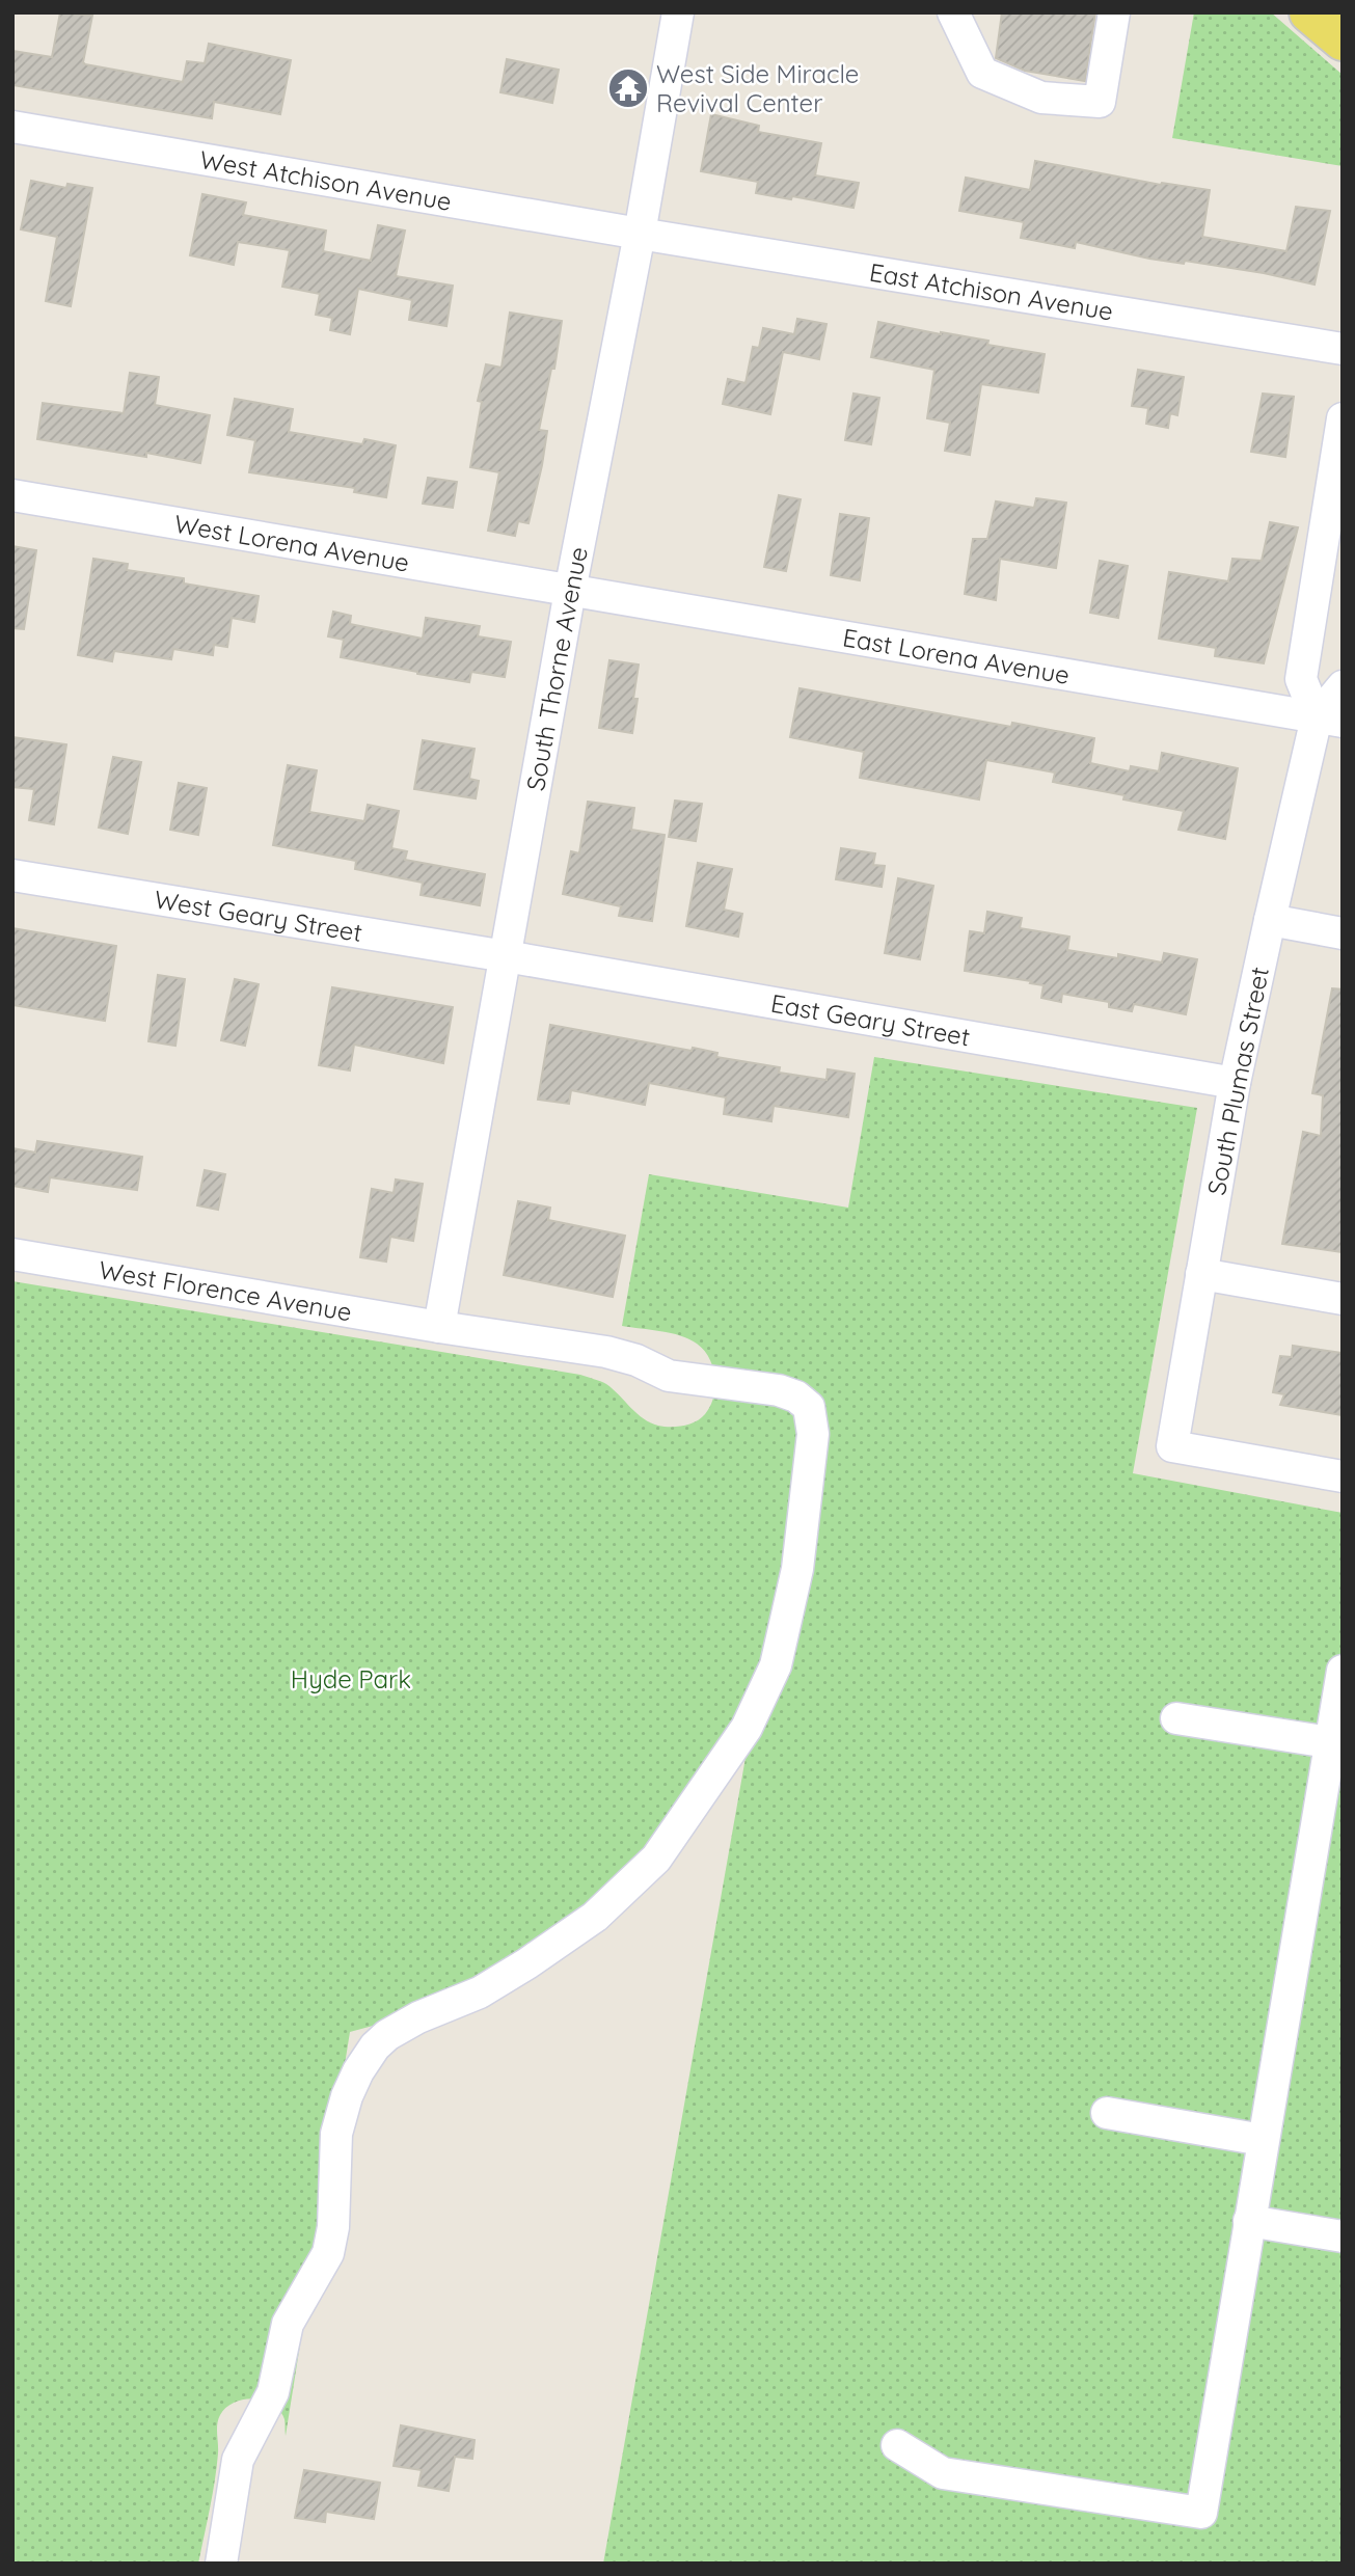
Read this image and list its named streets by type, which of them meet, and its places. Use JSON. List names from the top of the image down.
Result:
{
  "streets": {
    "street": [
      "West Atchison Avenue",
      "East Atchison Avenue",
      "West Lorena Avenue",
      "East Lorena Avenue",
      "South Thorne Avenue",
      "West Geary Street",
      "East Geary Street",
      "South Plumas Street",
      "West Florence Avenue"
    ]
  },
  "crossings": [
    ["West Atchison Avenue", "East Atchison Avenue"],
    ["West Atchison Avenue", "South Thorne Avenue"],
    ["East Atchison Avenue", "South Thorne Avenue"],
    ["West Lorena Avenue", "East Lorena Avenue"],
    ["West Lorena Avenue", "South Thorne Avenue"],
    ["East Lorena Avenue", "South Thorne Avenue"],
    ["East Lorena Avenue", "South Plumas Street"],
    ["South Thorne Avenue", "West Geary Street"],
    ["South Thorne Avenue", "East Geary Street"],
    ["South Thorne Avenue", "West Florence Avenue"],
    ["West Geary Street", "East Geary Street"],
    ["East Geary Street", "South Plumas Street"]
  ],
  "parks": ["Hyde Park"],
  "places": {
    "temple": ["West Side Miracle Revival Center"]
  }
}
